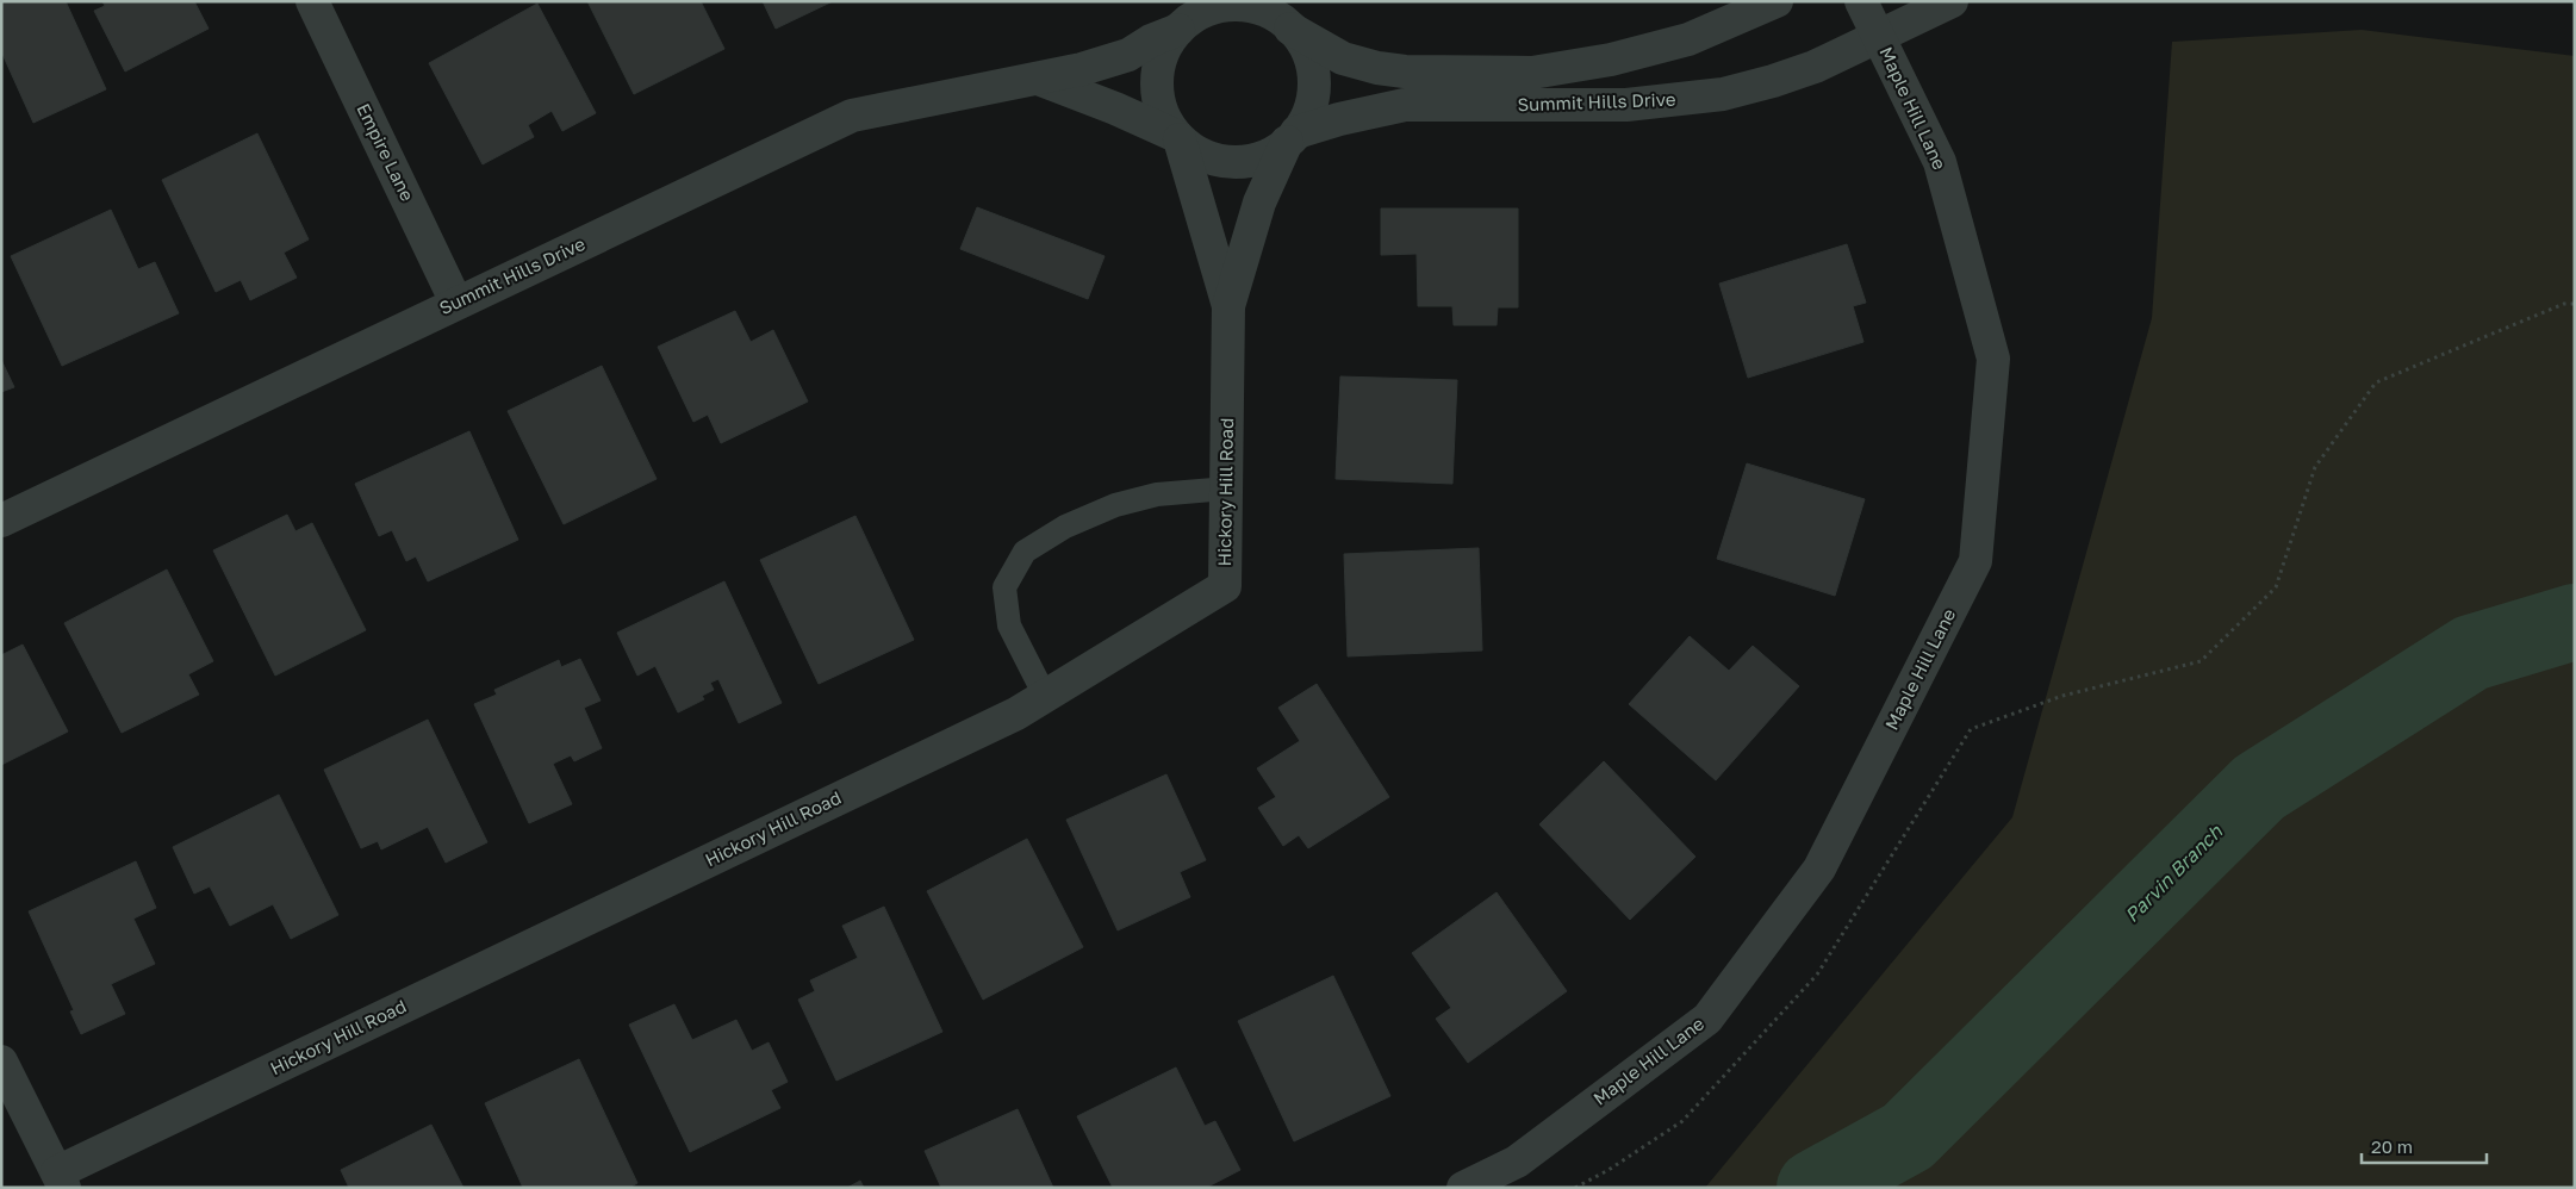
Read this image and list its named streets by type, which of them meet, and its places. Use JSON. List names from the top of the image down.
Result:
{
  "streets": {
    "street": [
      "Summit Hills Drive",
      "Maple Hill Lane",
      "Empire Lane",
      "Hickory Hill Road"
    ]
  },
  "crossings": [
    ["Summit Hills Drive", "Maple Hill Lane"],
    ["Summit Hills Drive", "Empire Lane"],
    ["Summit Hills Drive", "Hickory Hill Road"]
  ],
  "water": ["Parvin Branch"],
  "scale_bar": "20 m"
}
